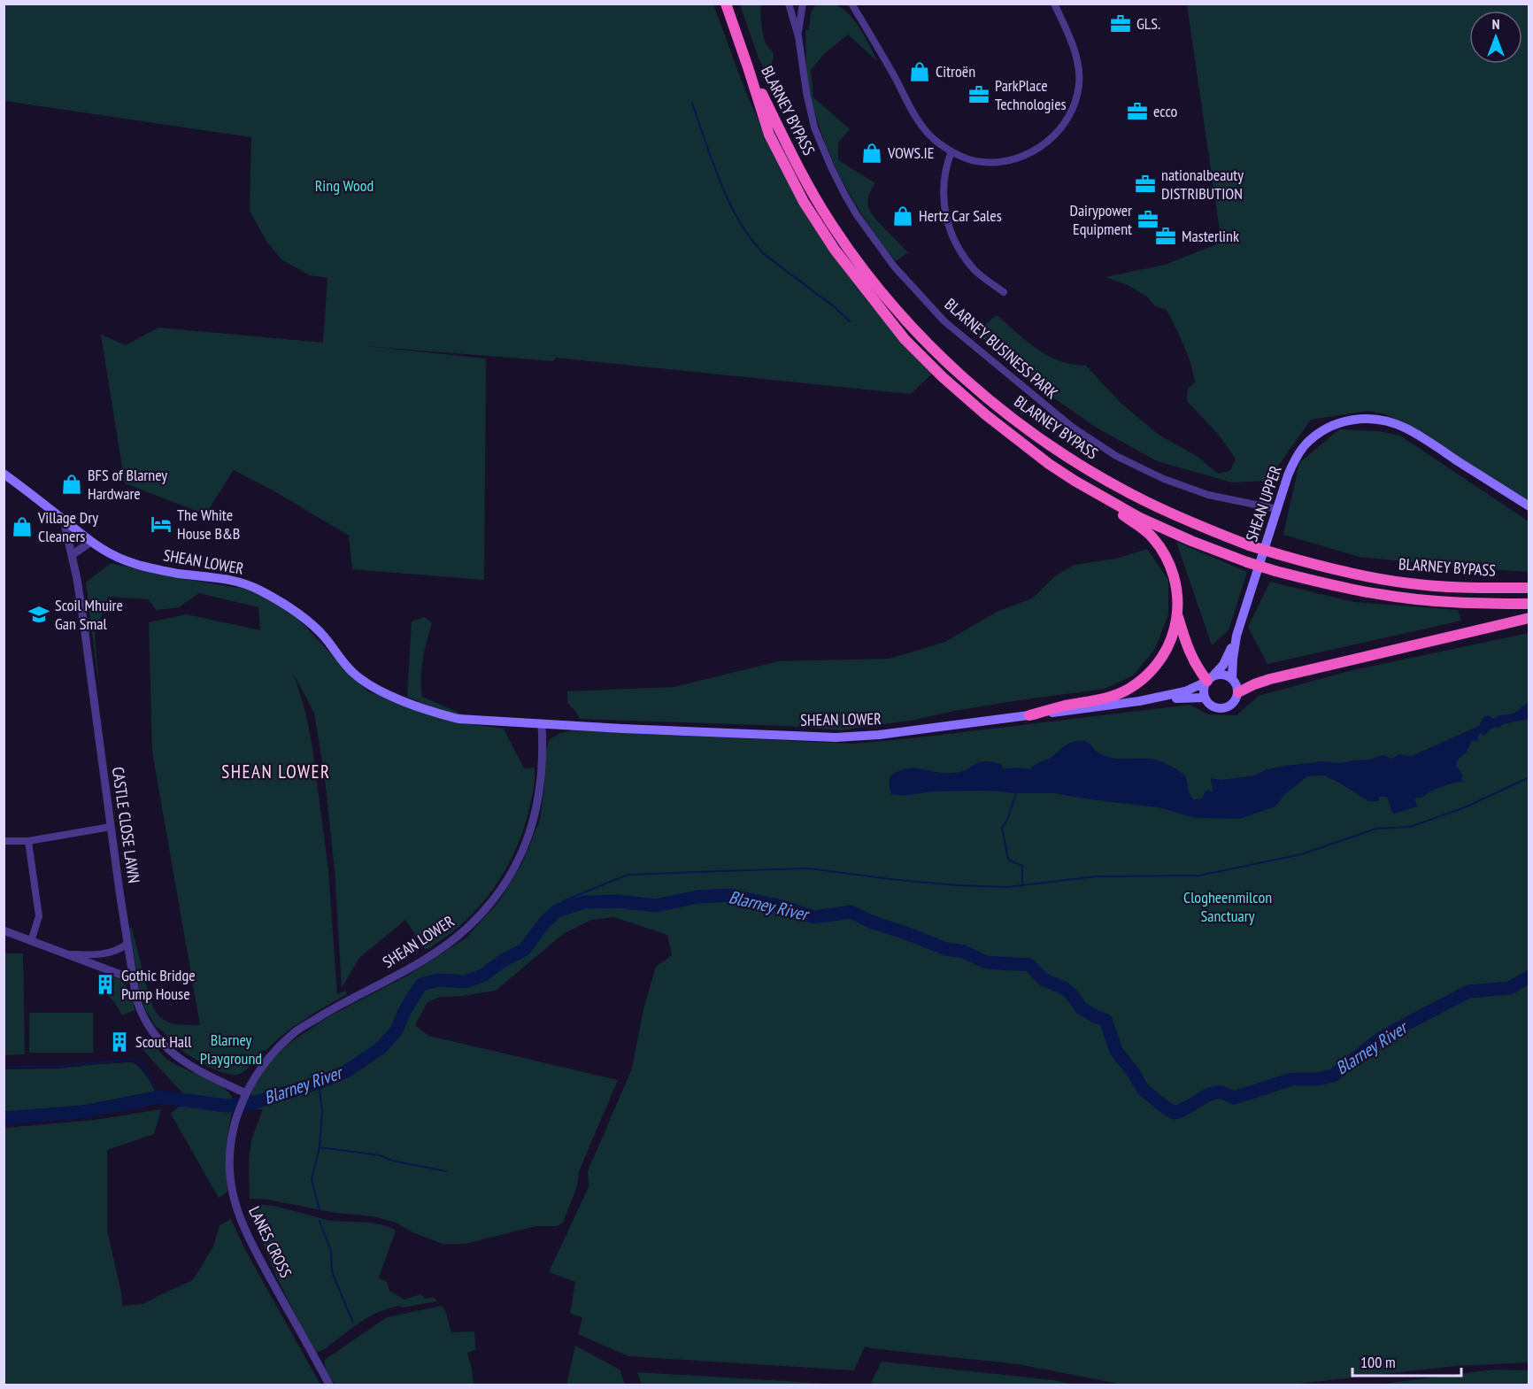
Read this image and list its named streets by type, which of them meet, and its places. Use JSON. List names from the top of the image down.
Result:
{
  "streets": {
    "highway": ["BLARNEY BYPASS"],
    "main road": ["SHEAN UPPER", "SHEAN LOWER"],
    "street": ["BLARNEY BUSINESS PARK", "CASTLE CLOSE LAWN", "LANES CROSS"]
  },
  "crossings": [
    ["BLARNEY BUSINESS PARK", "SHEAN UPPER"],
    ["SHEAN UPPER", "SHEAN LOWER"],
    ["SHEAN LOWER", "CASTLE CLOSE LAWN"],
    ["SHEAN LOWER", "LANES CROSS"],
    ["CASTLE CLOSE LAWN", "LANES CROSS"]
  ],
  "districts": ["SHEAN LOWER"],
  "water": ["Blarney River"],
  "parks": ["Ring Wood", "Clogheenmilcon Sanctuary", "Blarney Playground"],
  "places": {
    "office": [
      "GLS.",
      "ParkPlace Technologies",
      "ecco",
      "nationalbeauty DISTRIBUTION",
      "Dairypower Equipment",
      "Masterlink"
    ],
    "shop": [
      "Citroën",
      "VOWS.IE",
      "Hertz Car Sales",
      "BFS of Blarney Hardware",
      "Village Dry Cleaners"
    ],
    "hotel": ["The White House B&B"],
    "school or university": ["Scoil Mhuire Gan Smal"],
    "building": ["Gothic Bridge Pump House", "Scout Hall"]
  },
  "scale_bar": "100 m",
  "north": "top"
}
